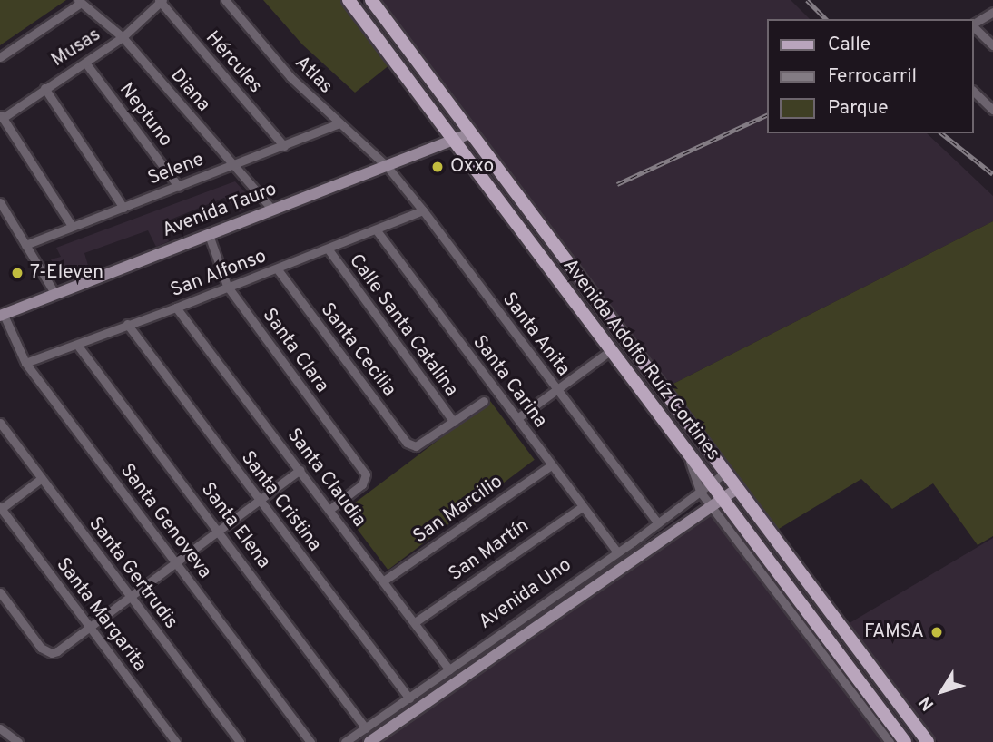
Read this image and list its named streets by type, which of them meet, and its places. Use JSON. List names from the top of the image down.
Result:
{
  "streets": {
    "main road": ["Avenida Adolfo Ruíz Cortines"],
    "street": [
      "Musas",
      "Hércules",
      "Atlas",
      "Diana",
      "Neptuno",
      "Selene",
      "Avenida Tauro",
      "San Alfonso",
      "Calle Santa Catalina",
      "Santa Anita",
      "Santa Cecilia",
      "Santa Clara",
      "Santa Carina",
      "Santa Claudia",
      "Santa Cristina",
      "San Marcilio",
      "Santa Genoveva",
      "Santa Elena",
      "San Martín",
      "Santa Gertrudis",
      "Avenida Uno",
      "Santa Margarita"
    ]
  },
  "crossings": [
    ["Musas", "Hércules"],
    ["Musas", "Diana"],
    ["Musas", "Neptuno"],
    ["Hércules", "Selene"],
    ["Atlas", "Selene"],
    ["Atlas", "Avenida Tauro"],
    ["Atlas", "Santa Anita"],
    ["Diana", "Selene"],
    ["Diana", "Avenida Tauro"],
    ["Neptuno", "Selene"],
    ["Avenida Tauro", "Santa Anita"],
    ["Avenida Tauro", "Santa Clara"],
    ["Avenida Tauro", "Avenida Adolfo Ruíz Cortines"],
    ["Avenida Tauro", "Santa Genoveva"],
    ["San Alfonso", "Calle Santa Catalina"],
    ["San Alfonso", "Santa Anita"],
    ["San Alfonso", "Santa Cecilia"],
    ["San Alfonso", "Santa Clara"],
    ["San Alfonso", "Santa Carina"],
    ["San Alfonso", "Santa Claudia"],
    ["San Alfonso", "Santa Cristina"],
    ["San Alfonso", "Santa Genoveva"],
    ["San Alfonso", "Santa Elena"],
    ["Calle Santa Catalina", "Santa Cecilia"],
    ["Santa Anita", "Avenida Uno"],
    ["Santa Clara", "Santa Claudia"],
    ["Avenida Adolfo Ruíz Cortines", "Avenida Uno"],
    ["Santa Carina", "San Marcilio"],
    ["Santa Carina", "San Martín"],
    ["Santa Carina", "Avenida Uno"],
    ["Santa Claudia", "San Marcilio"],
    ["Santa Claudia", "San Martín"],
    ["Santa Claudia", "Avenida Uno"],
    ["Santa Cristina", "Avenida Uno"],
    ["Santa Elena", "Avenida Uno"]
  ],
  "places": ["Oxxo", "7-Eleven", "FAMSA"],
  "legend": ["Calle", "Ferrocarril", "Parque"],
  "north": "bottom left"
}
